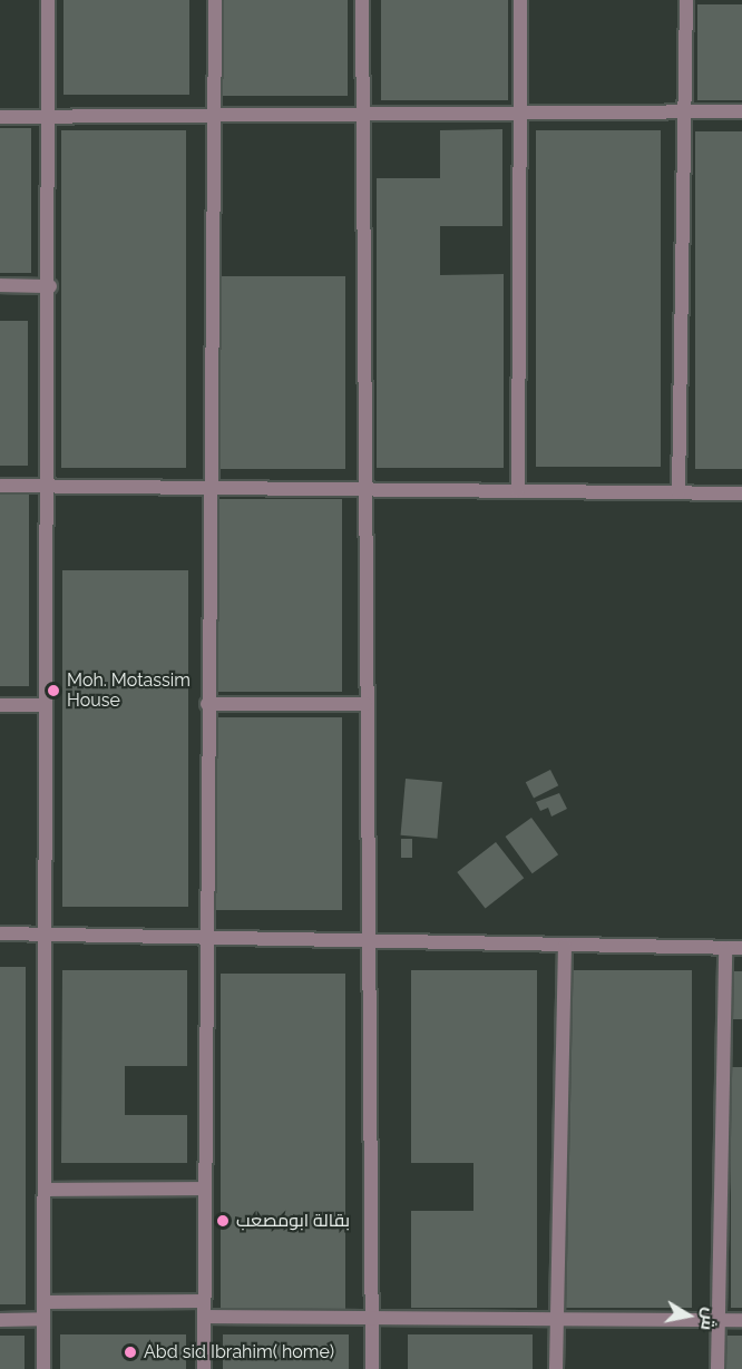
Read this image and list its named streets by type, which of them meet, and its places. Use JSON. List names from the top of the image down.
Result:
{
  "places": ["Moh. Motassim House", "بقالة ابومصعب", "Abd sid Ibrahim( home)"],
  "north": "right"
}
